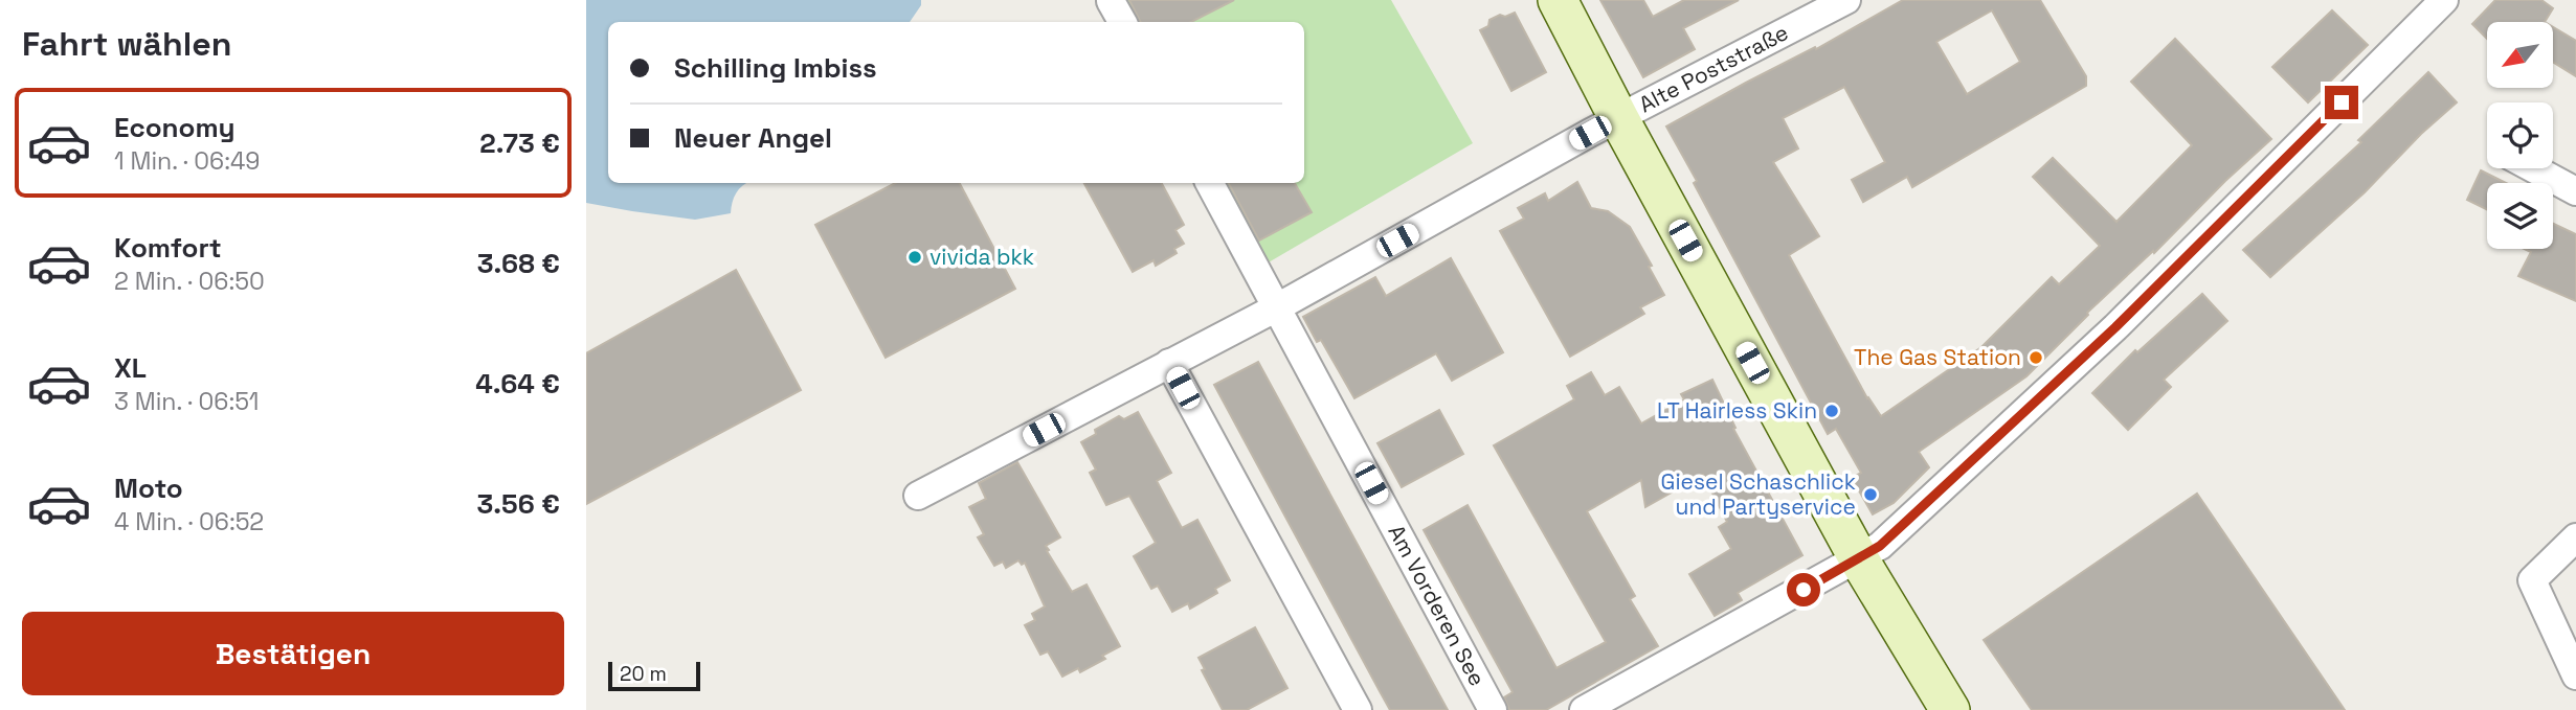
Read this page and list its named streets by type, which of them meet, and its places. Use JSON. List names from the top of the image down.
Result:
{
  "streets": {
    "street": ["Alte Poststraße", "Am Vorderen See"]
  },
  "places": [
    "vivida bkk",
    "The Gas Station",
    "LT Hairless Skin",
    "Giesel Schaschlick und Partyservice"
  ],
  "scale_bar": "20 m",
  "north": "bottom left",
  "page": {
    "heading": "Fahrt wählen",
    "banner": ["Schilling Imbiss", "Neuer Angel"],
    "list": [
      {
        "name": "Economy",
        "note": "1 Min. · 06:49",
        "value": "2.73 €"
      },
      {
        "name": "Komfort",
        "note": "2 Min. · 06:50",
        "value": "3.68 €"
      },
      {
        "name": "XL",
        "note": "3 Min. · 06:51",
        "value": "4.64 €"
      },
      {
        "name": "Moto",
        "note": "4 Min. · 06:52",
        "value": "3.56 €"
      }
    ],
    "buttons": "Bestätigen",
    "scale": "20 m"
  }
}
